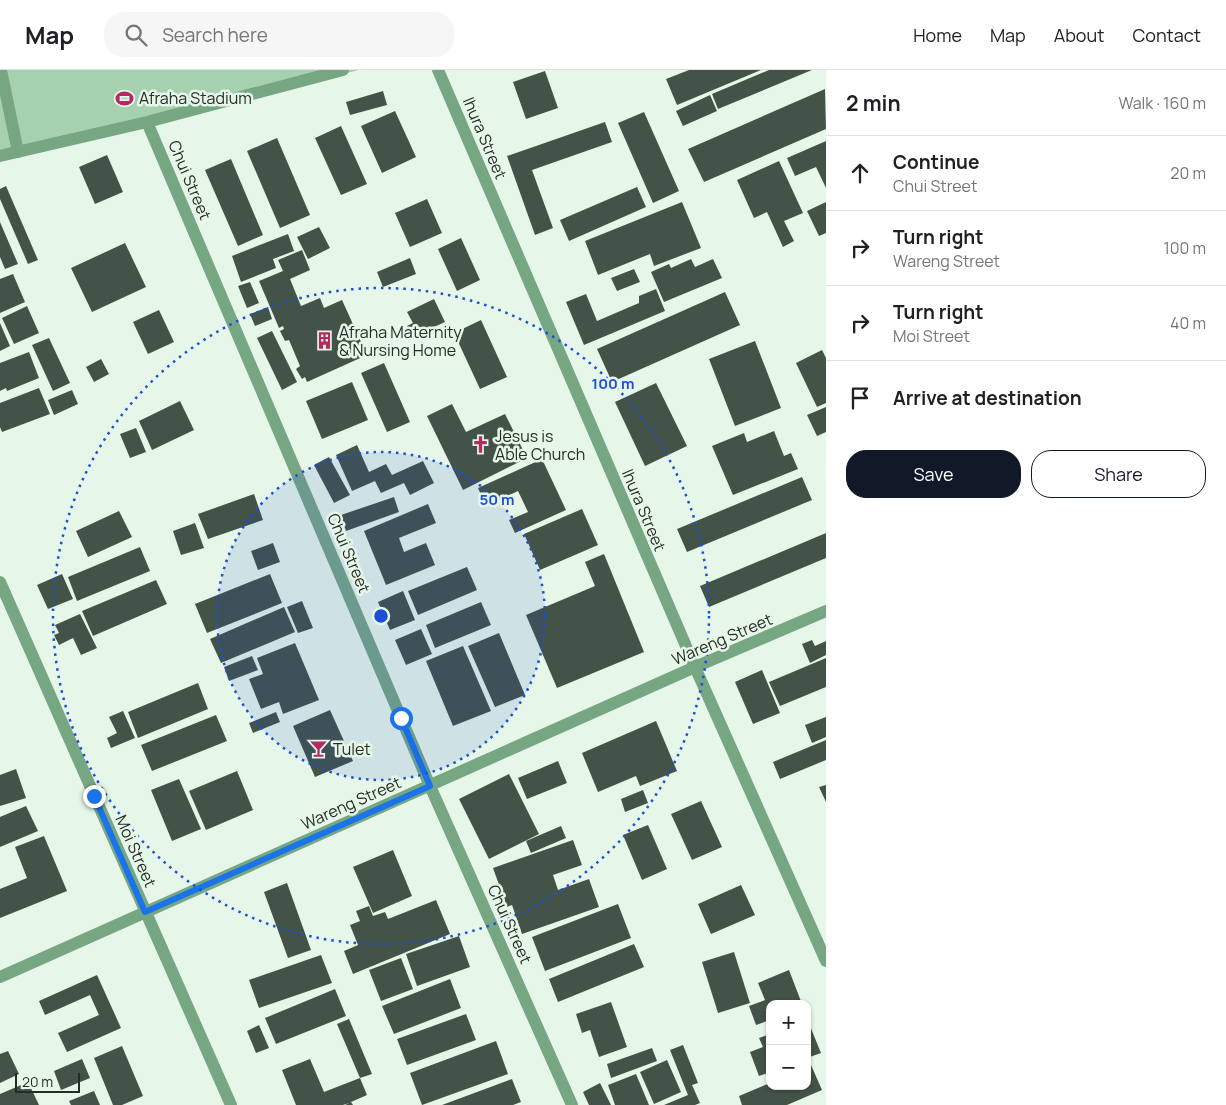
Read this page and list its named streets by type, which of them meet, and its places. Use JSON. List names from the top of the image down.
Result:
{
  "streets": {
    "street": [
      "Ihura Street",
      "Chui Street",
      "Wareng Street",
      "Moi Street"
    ]
  },
  "crossings": [
    ["Ihura Street", "Wareng Street"],
    ["Chui Street", "Wareng Street"],
    ["Wareng Street", "Moi Street"]
  ],
  "places": {
    "sports": ["Afraha Stadium"],
    "building": ["Afraha Maternity & Nursing Home"],
    "church": ["Jesus is Able Church"],
    "bar": ["Tulet"]
  },
  "scale_bar": "20 m",
  "page": {
    "header": "Map",
    "search": "Search here",
    "nav": [
      "Home",
      "Map",
      "About",
      "Contact"
    ],
    "heading": ["2 min", "Walk · 160 m"],
    "list": [
      ["Continue", "Chui Street", "20 m"],
      ["Turn right", "Wareng Street", "100 m"],
      ["Turn right", "Moi Street", "40 m"],
      "Arrive at destination"
    ],
    "buttons": ["Save", "Share"],
    "map_buttons": ["+", "−"],
    "scale": "20 m"
  },
  "rings": ["100 m", "50 m"]
}
